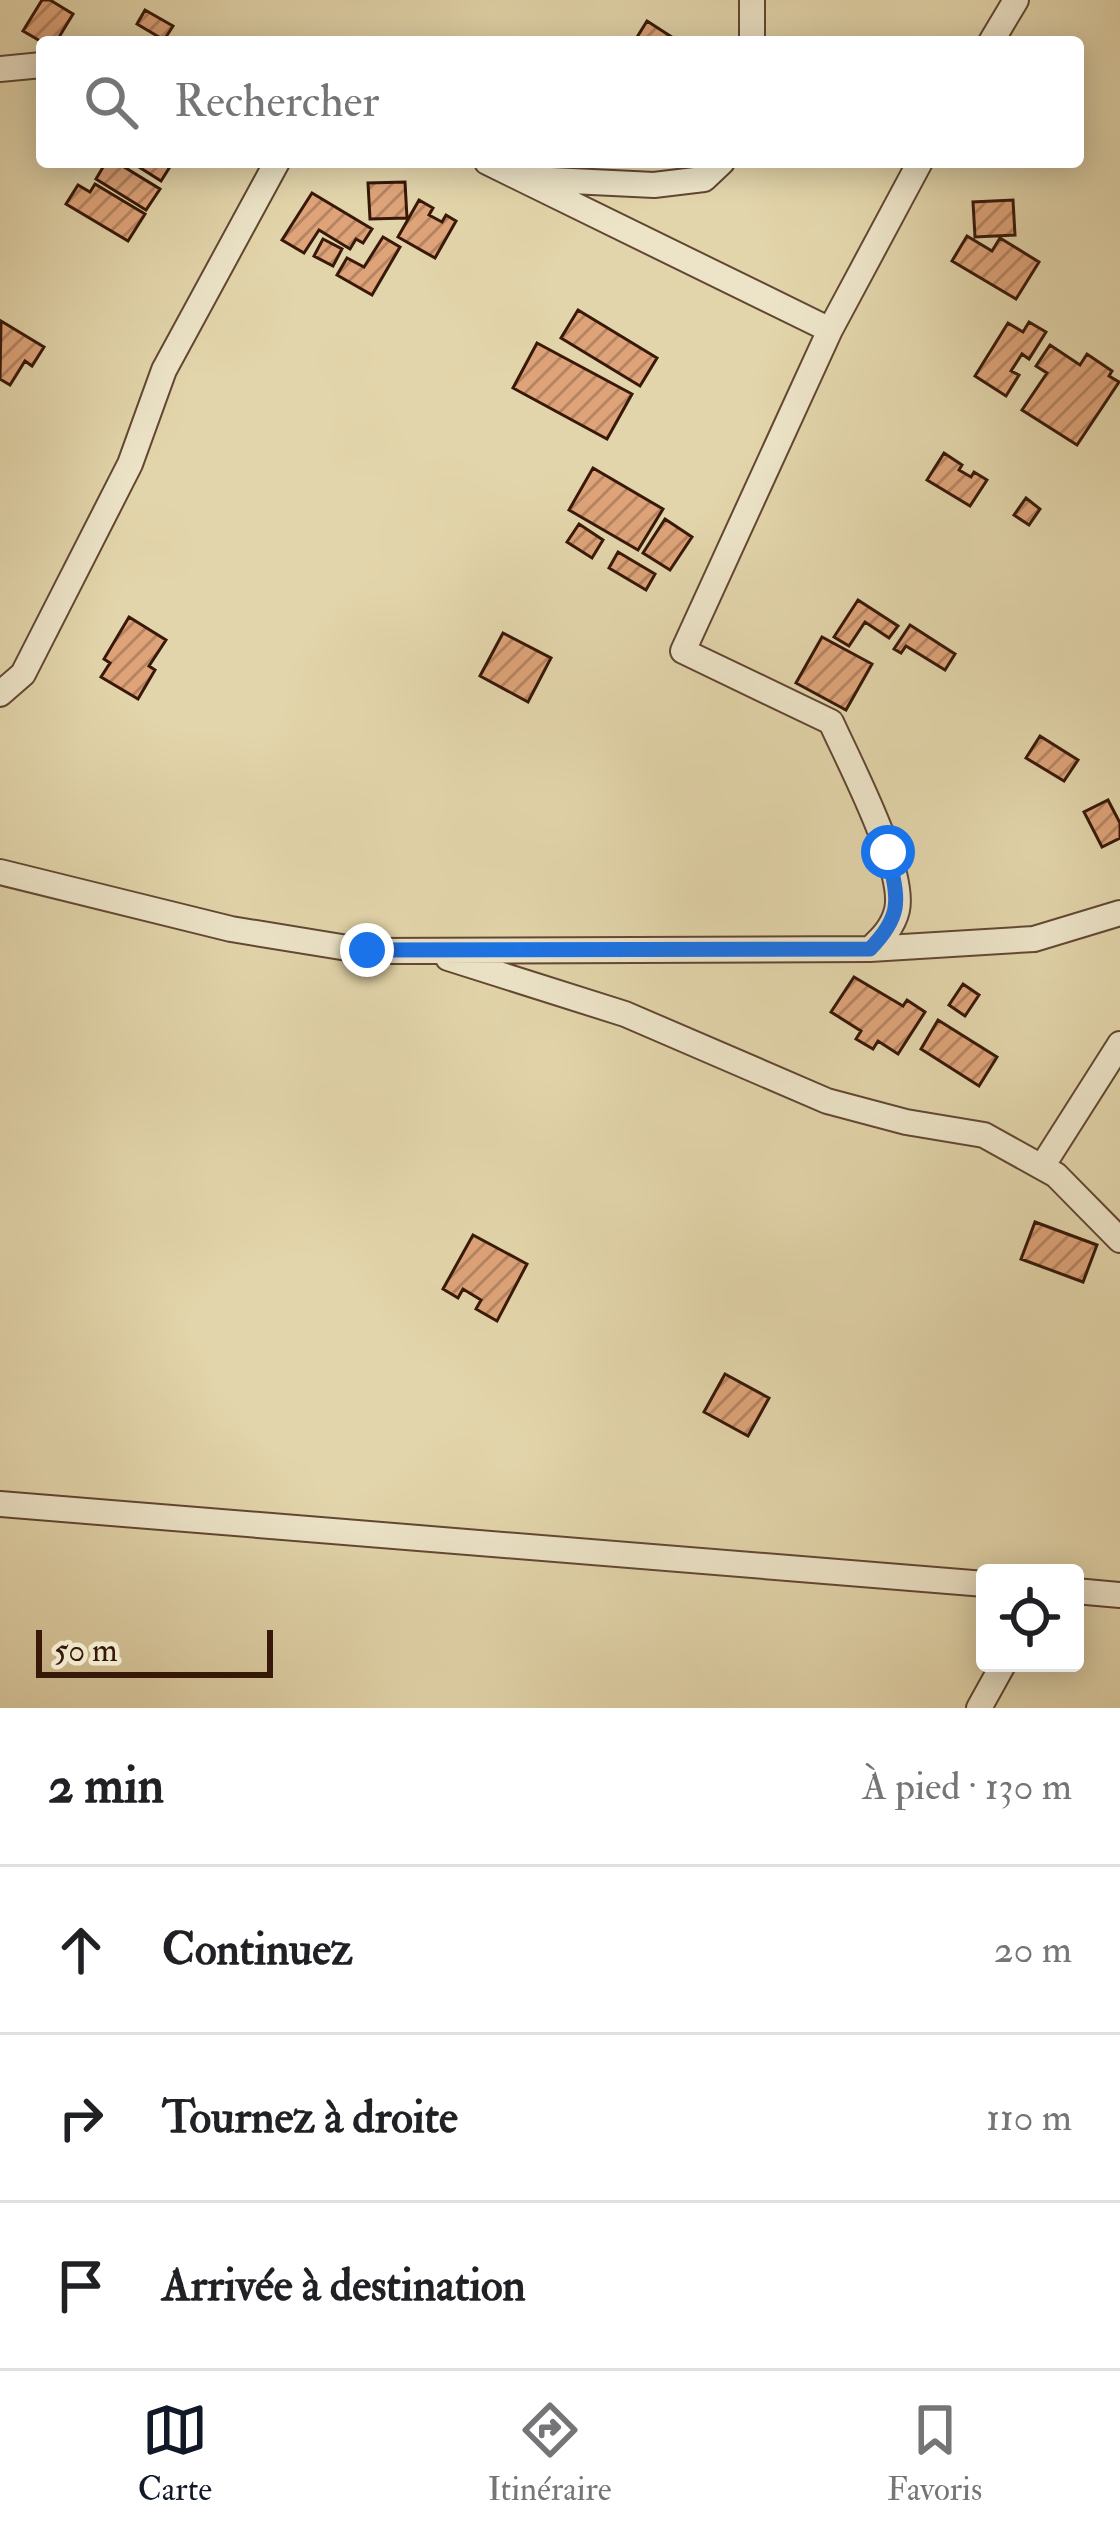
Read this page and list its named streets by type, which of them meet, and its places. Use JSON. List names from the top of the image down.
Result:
{
  "scale_bar": "50 m",
  "page": {
    "search": "Rechercher",
    "scale": "50 m",
    "heading": ["2 min", "À pied · 130 m"],
    "list": [
      ["Continuez", "20 m"],
      ["Tournez à droite", "110 m"],
      "Arrivée à destination"
    ],
    "nav": ["Carte", "Itinéraire", "Favoris"]
  }
}
